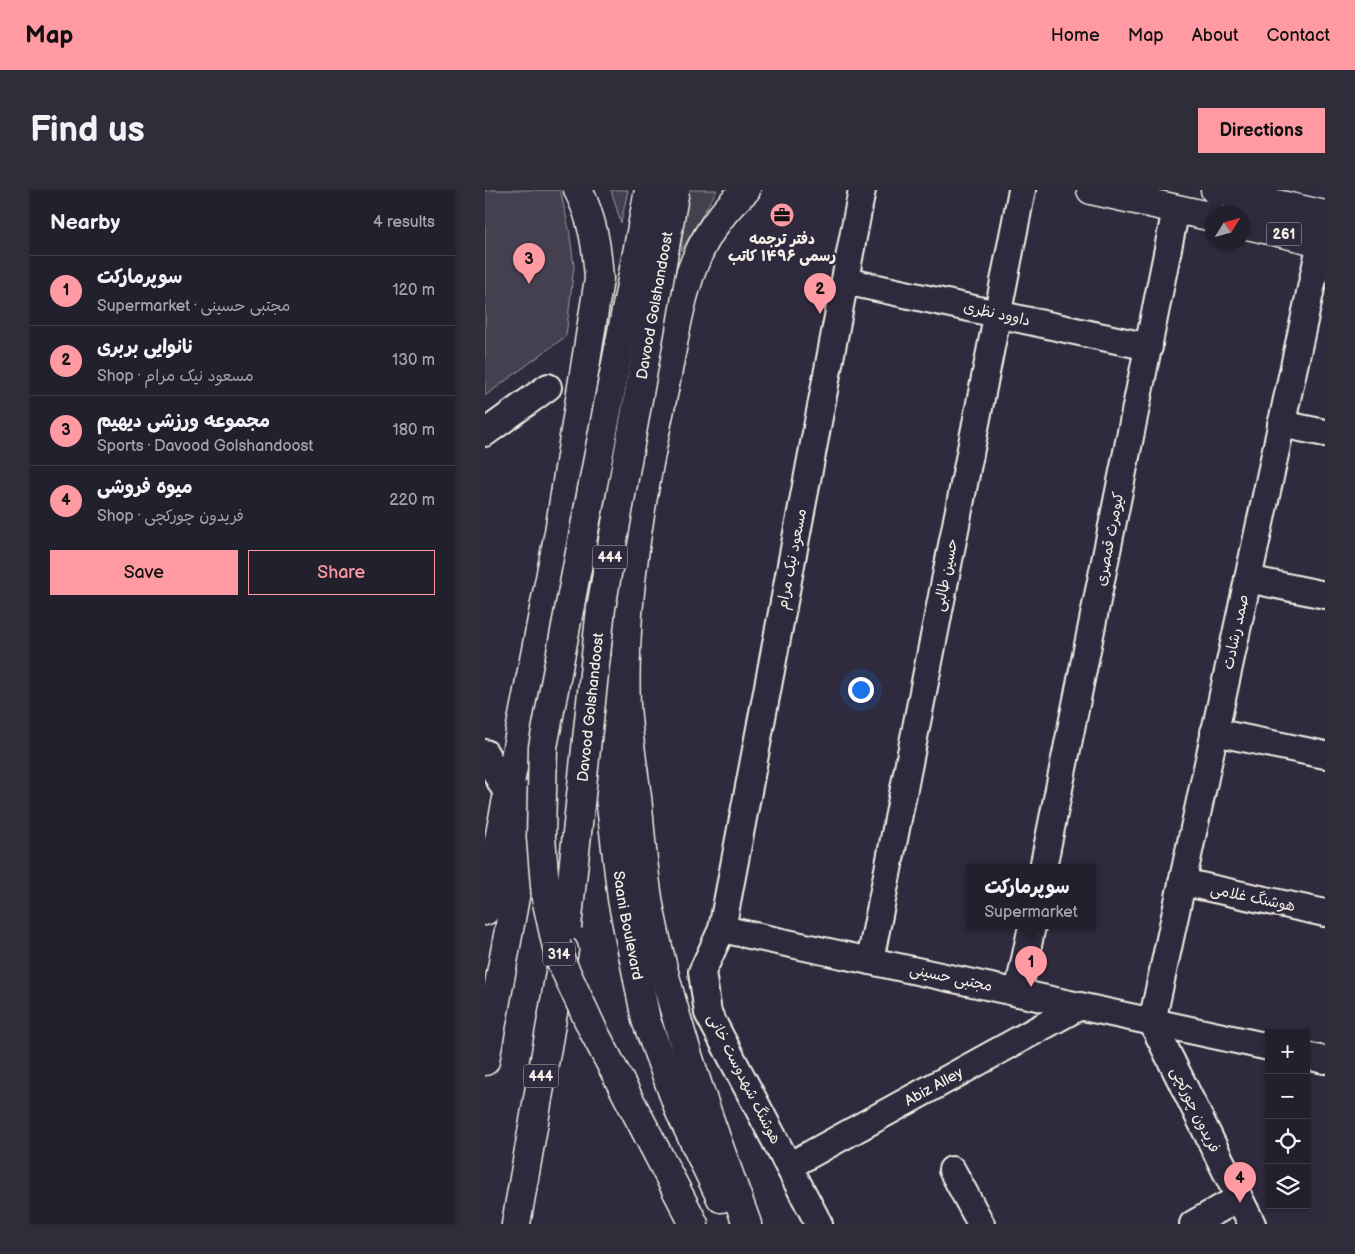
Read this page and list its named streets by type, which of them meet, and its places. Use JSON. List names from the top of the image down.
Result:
{
  "streets": {
    "main road": [
      "261",
      "Davood Golshandoost",
      "444",
      "Saani Boulevard",
      "314"
    ],
    "street": [
      "داوود نظری",
      "کیومرث قمصری",
      "مسعود نیک مرام",
      "حسین طالبی",
      "صمد رشادت",
      "هوشنگ غلامی",
      "مجتبی حسینی",
      "هوشنگ شهدوست خانی",
      "Abiz Alley",
      "فریدون چورکچی"
    ]
  },
  "crossings": [
    ["261", "صمد رشادت"],
    ["Davood Golshandoost", "Saani Boulevard"],
    ["Davood Golshandoost", "314"],
    ["داوود نظری", "کیومرث قمصری"],
    ["داوود نظری", "مسعود نیک مرام"],
    ["داوود نظری", "حسین طالبی"],
    ["مسعود نیک مرام", "مجتبی حسینی"],
    ["مسعود نیک مرام", "هوشنگ شهدوست خانی"],
    ["حسین طالبی", "مجتبی حسینی"],
    ["صمد رشادت", "هوشنگ غلامی"],
    ["صمد رشادت", "مجتبی حسینی"],
    ["صمد رشادت", "فریدون چورکچی"],
    ["مجتبی حسینی", "هوشنگ شهدوست خانی"],
    ["مجتبی حسینی", "Abiz Alley"],
    ["مجتبی حسینی", "فریدون چورکچی"],
    ["هوشنگ شهدوست خانی", "Abiz Alley"]
  ],
  "places": {
    "office": ["دفتر ترجمه رسمی ۱۴۹۶ کاتب"]
  },
  "north": "top right",
  "page": {
    "header": "Map",
    "nav": [
      "Home",
      "Map",
      "About",
      "Contact"
    ],
    "buttons": [
      "Directions",
      ["Save", "Share"]
    ],
    "title": "Find us",
    "heading": ["Nearby", "4 results"],
    "pins": [
      "3",
      "2",
      "1",
      "4"
    ],
    "list": [
      {
        "mark": "1",
        "name": "سوپرمارکت",
        "note": "Supermarket · مجتبی حسینی",
        "value": "120 m"
      },
      {
        "mark": "2",
        "name": "نانوایی بربری",
        "note": "Shop · مسعود نیک مرام",
        "value": "130 m"
      },
      {
        "mark": "3",
        "name": "مجموعه ورزشی دیهیم",
        "note": "Sports · Davood Golshandoost",
        "value": "180 m"
      },
      {
        "mark": "4",
        "name": "میوه فروشی",
        "note": "Shop · فریدون چورکچی",
        "value": "220 m"
      }
    ],
    "popup": ["سوپرمارکت", "Supermarket"],
    "map_buttons": ["+", "−"]
  }
}
